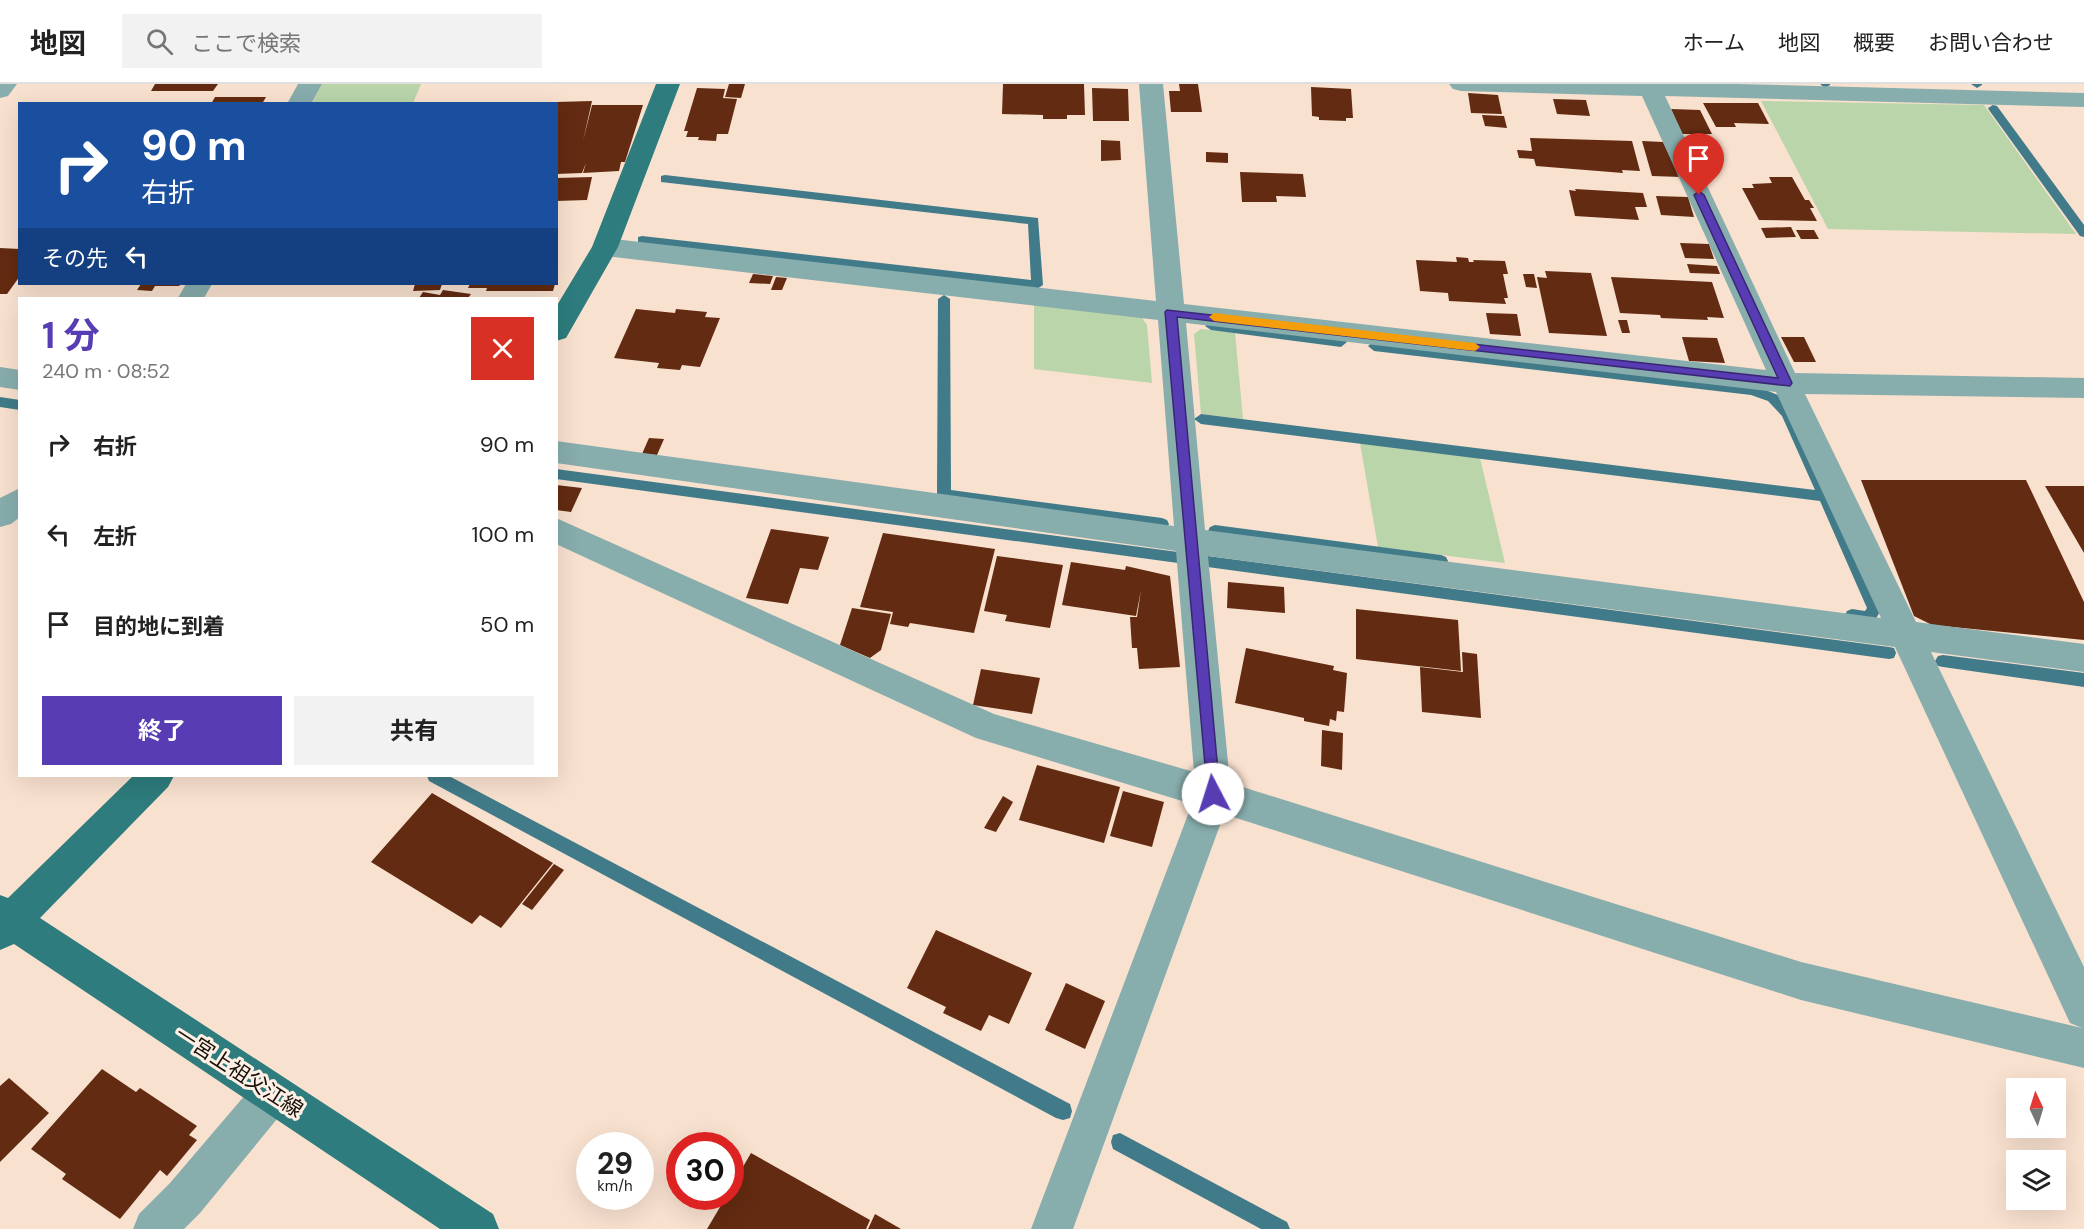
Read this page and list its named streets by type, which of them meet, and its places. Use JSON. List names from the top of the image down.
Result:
{
  "streets": {
    "main road": ["一宮上祖父江線"]
  },
  "north": "top",
  "page": {
    "header": "地図",
    "search": "ここで検索",
    "nav": [
      "ホーム",
      "地図",
      "概要",
      "お問い合わせ"
    ],
    "turn": ["90 m", "右折"],
    "then": "その先",
    "heading": ["1 分", "240 m · 08:52"],
    "list": [
      {
        "name": "右折",
        "value": "90 m"
      },
      {
        "name": "左折",
        "value": "100 m"
      },
      {
        "name": "目的地に到着",
        "value": "50 m"
      }
    ],
    "buttons": ["終了", "共有"],
    "speed": "29 km/h",
    "limit": "30"
  }
}
